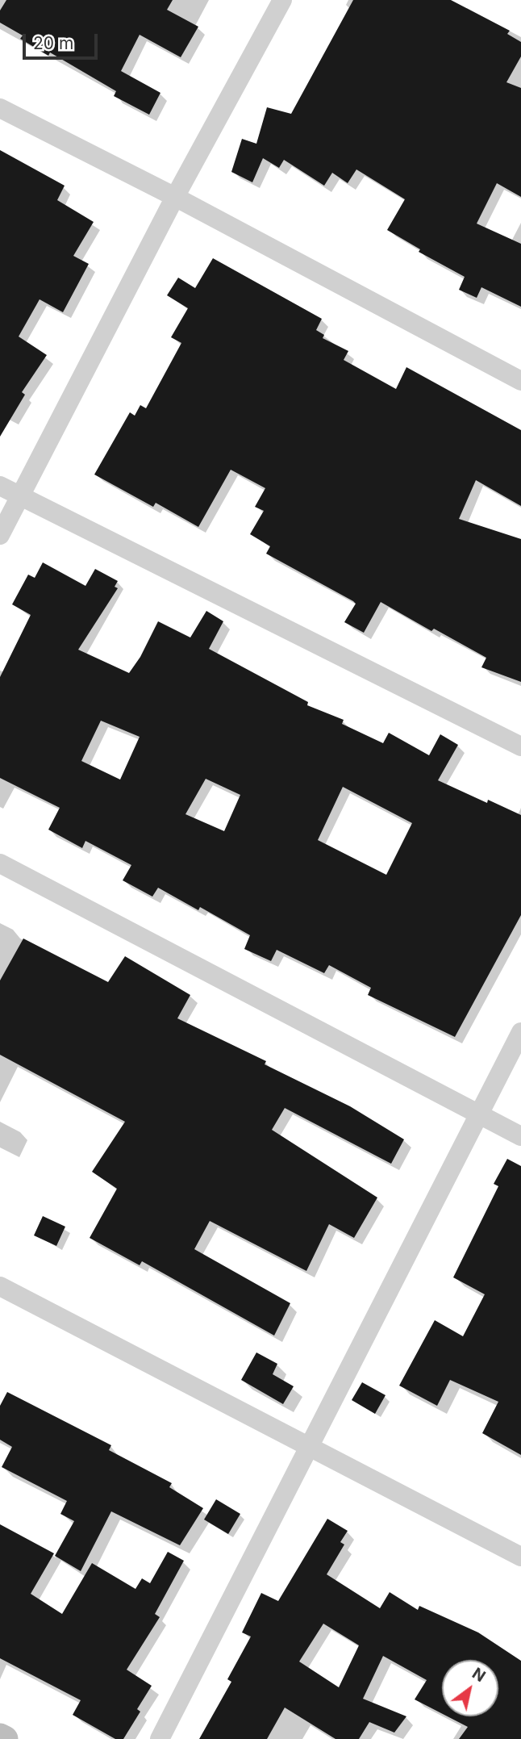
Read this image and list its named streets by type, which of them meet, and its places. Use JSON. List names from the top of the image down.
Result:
{
  "scale_bar": "20 m",
  "north": "top right"
}
